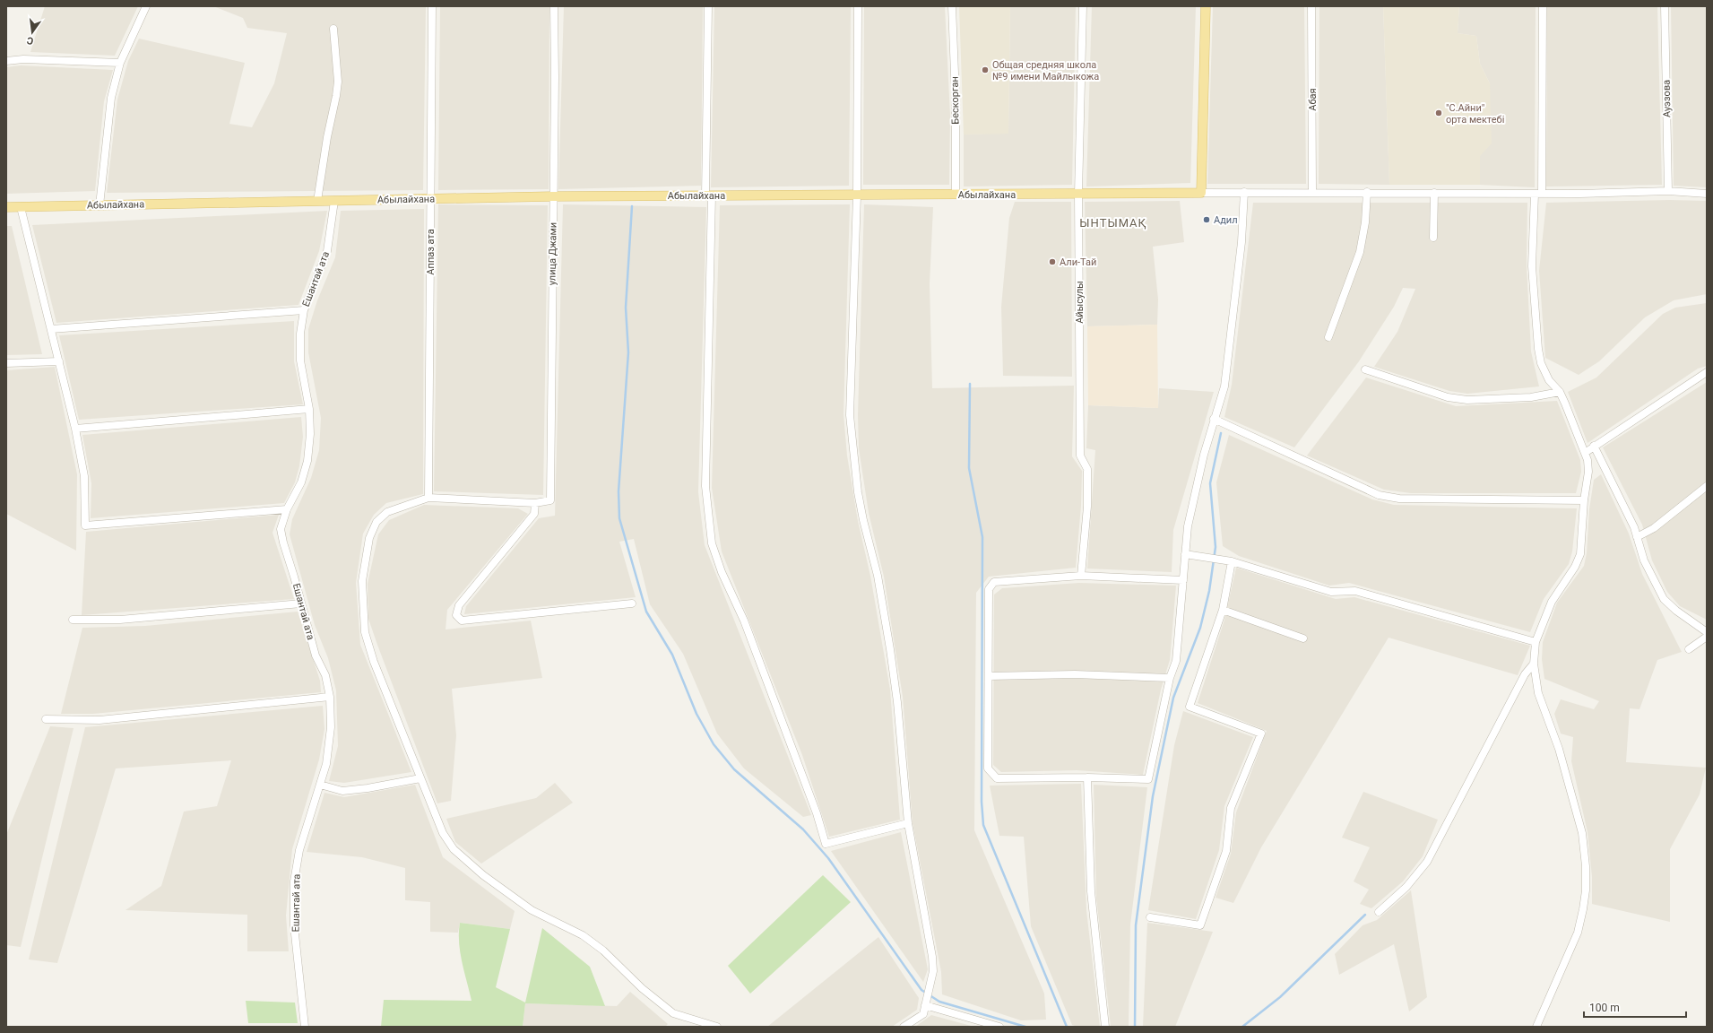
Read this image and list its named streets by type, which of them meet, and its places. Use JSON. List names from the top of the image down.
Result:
{
  "streets": {
    "main road": ["Абылайхана"],
    "street": [
      "Ауэзова",
      "Абая",
      "Бескорган",
      "Аппаз ата",
      "улица Джами",
      "Ешантай ата",
      "Айысулы"
    ]
  },
  "crossings": [
    ["Бескорган", "Абылайхана"],
    ["Абылайхана", "Аппаз ата"],
    ["Абылайхана", "улица Джами"],
    ["Абылайхана", "Ешантай ата"],
    ["Абылайхана", "Айысулы"]
  ],
  "districts": ["ЫНТЫМАҚ"],
  "places": [
    "Общая средняя школа №9 имени Майлыкожа",
    "\"С.Айни\" орта мектебі",
    "Адил",
    "Али-Тай"
  ],
  "scale_bar": "100 m",
  "north": "bottom"
}
